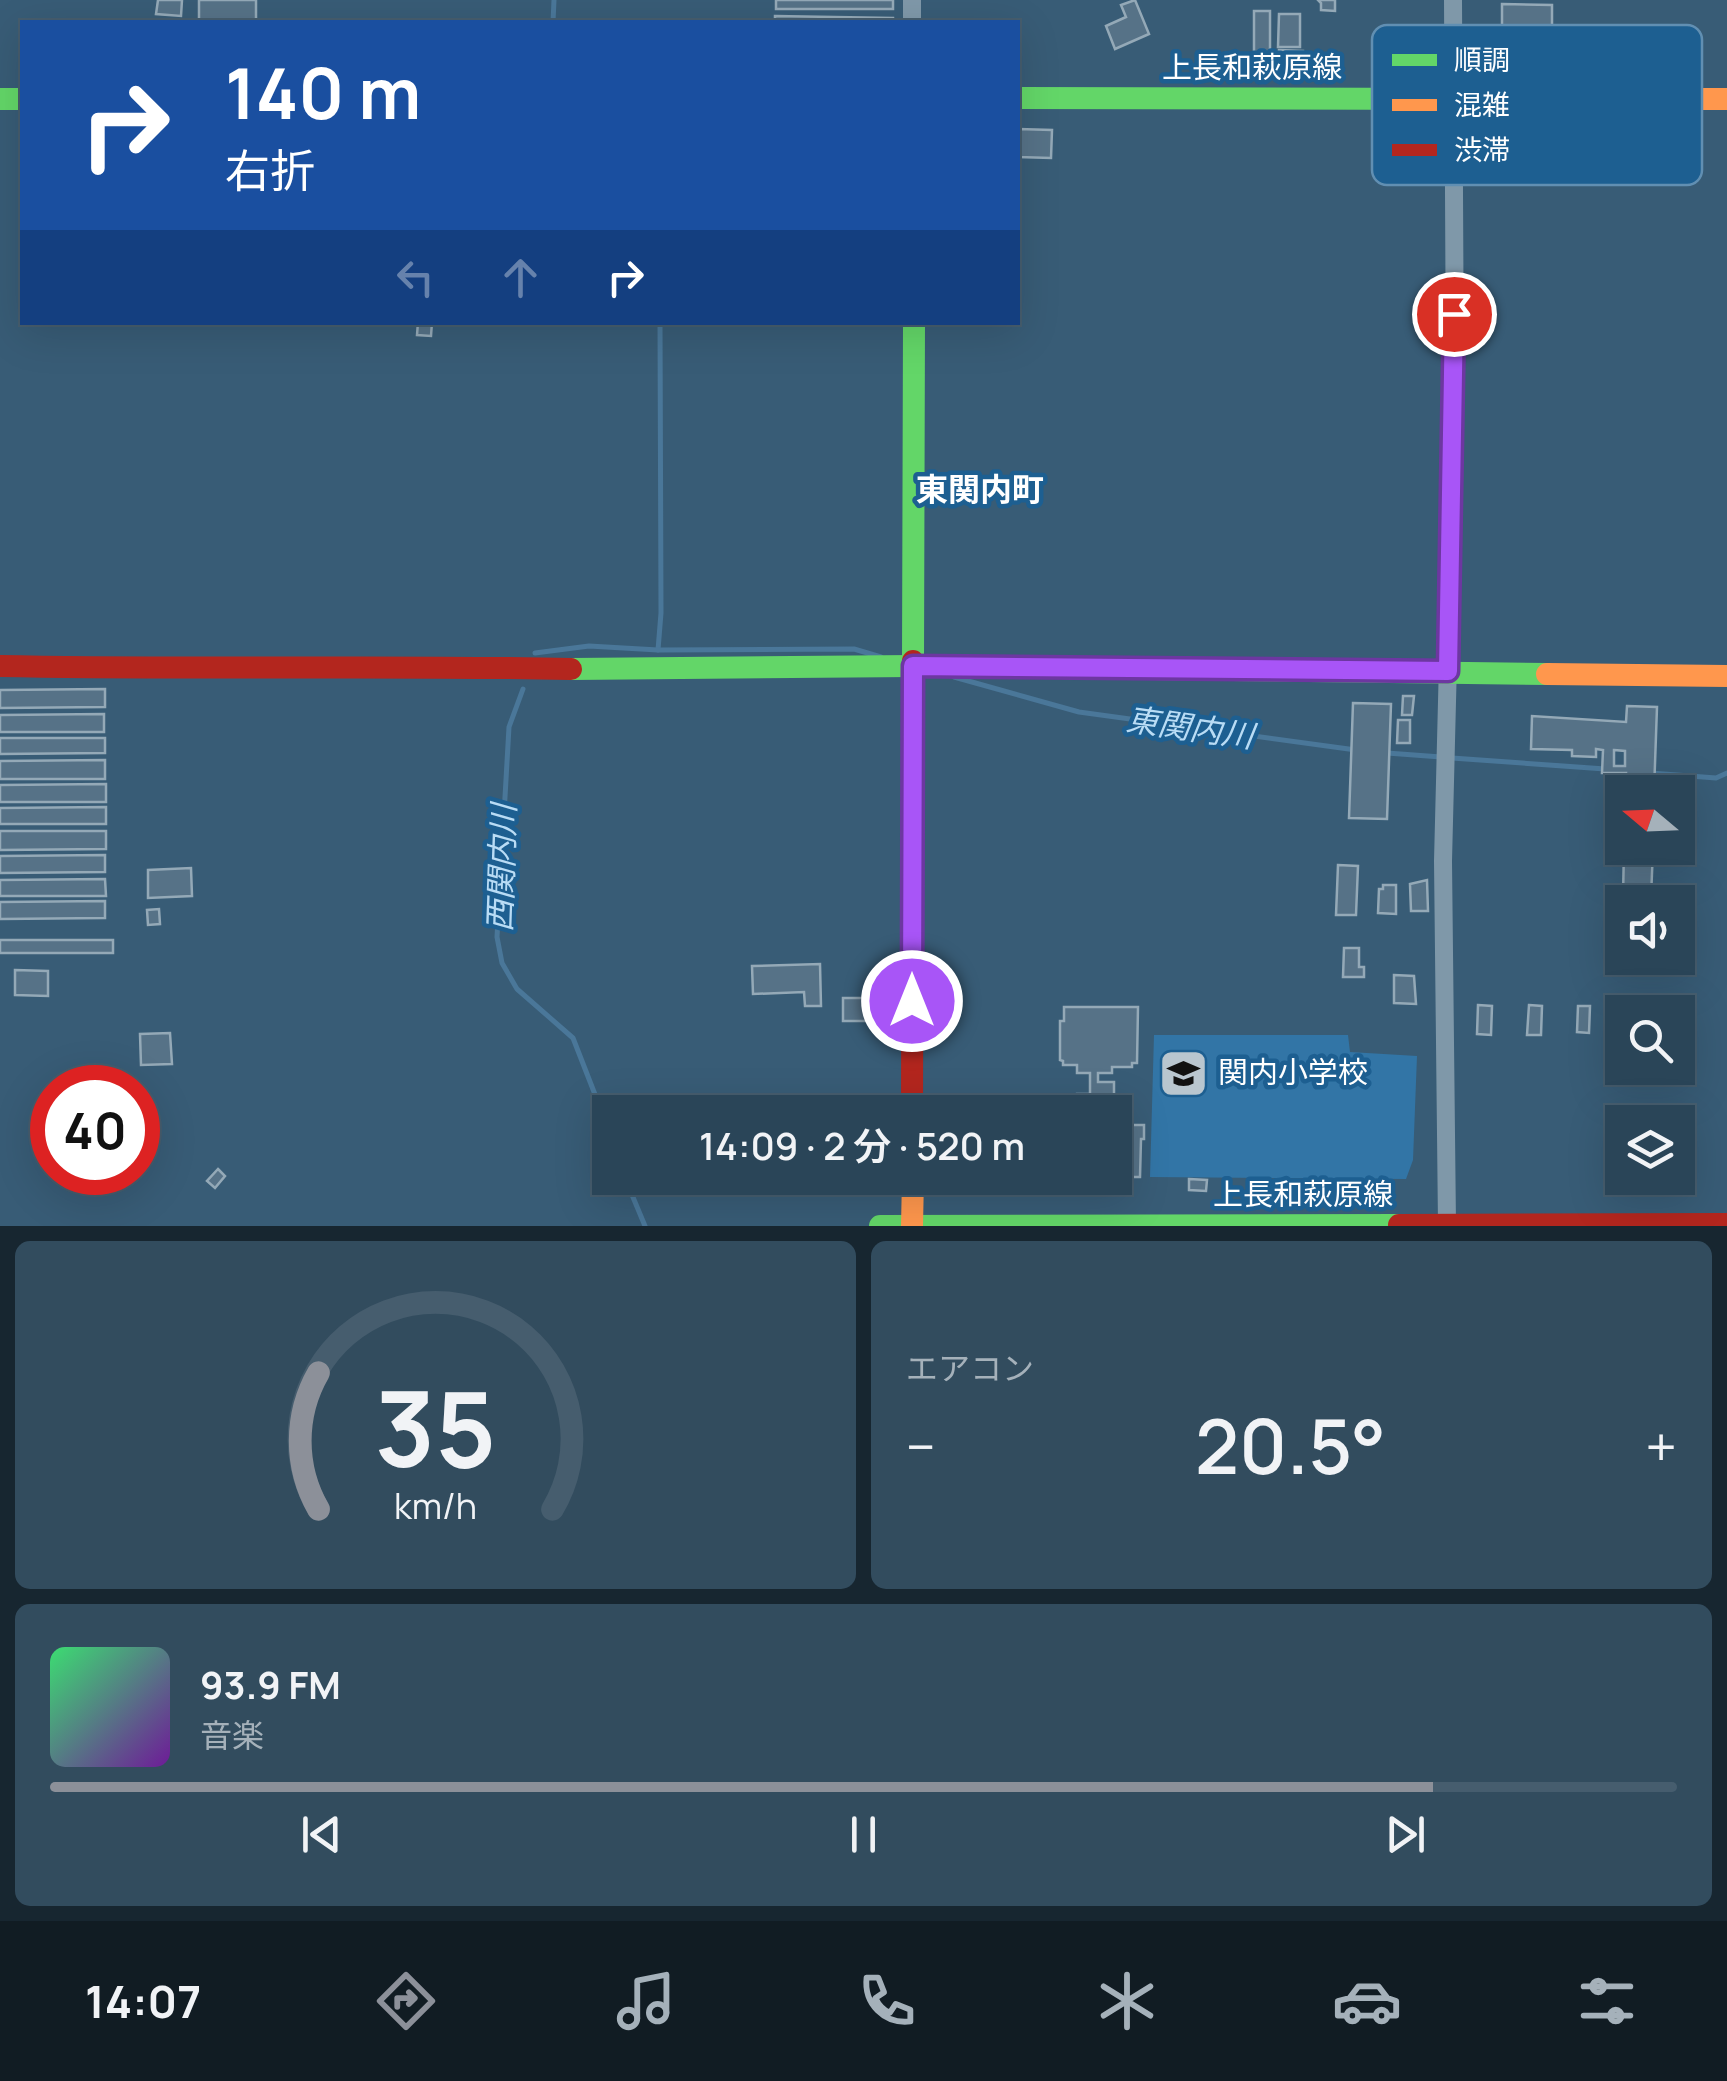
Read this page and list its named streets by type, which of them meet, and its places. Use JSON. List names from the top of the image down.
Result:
{
  "streets": {
    "street": ["上長和萩原線"]
  },
  "districts": ["東関内町"],
  "water": ["東関内川", "西関内川"],
  "places": {
    "school or university": ["関内小学校"]
  },
  "legend": ["順調", "混雑", "渋滞"],
  "north": "left",
  "page": {
    "turn": ["140 m", "右折"],
    "limit": "40",
    "trip": "14:09 · 2 分 · 520 m",
    "tile": "エアコン",
    "heat": ["−", "20.5°", "+"],
    "song": ["93.9 FM", "音楽"],
    "tabs": "14:07",
    "gauge": ["35", "km/h"]
  }
}
